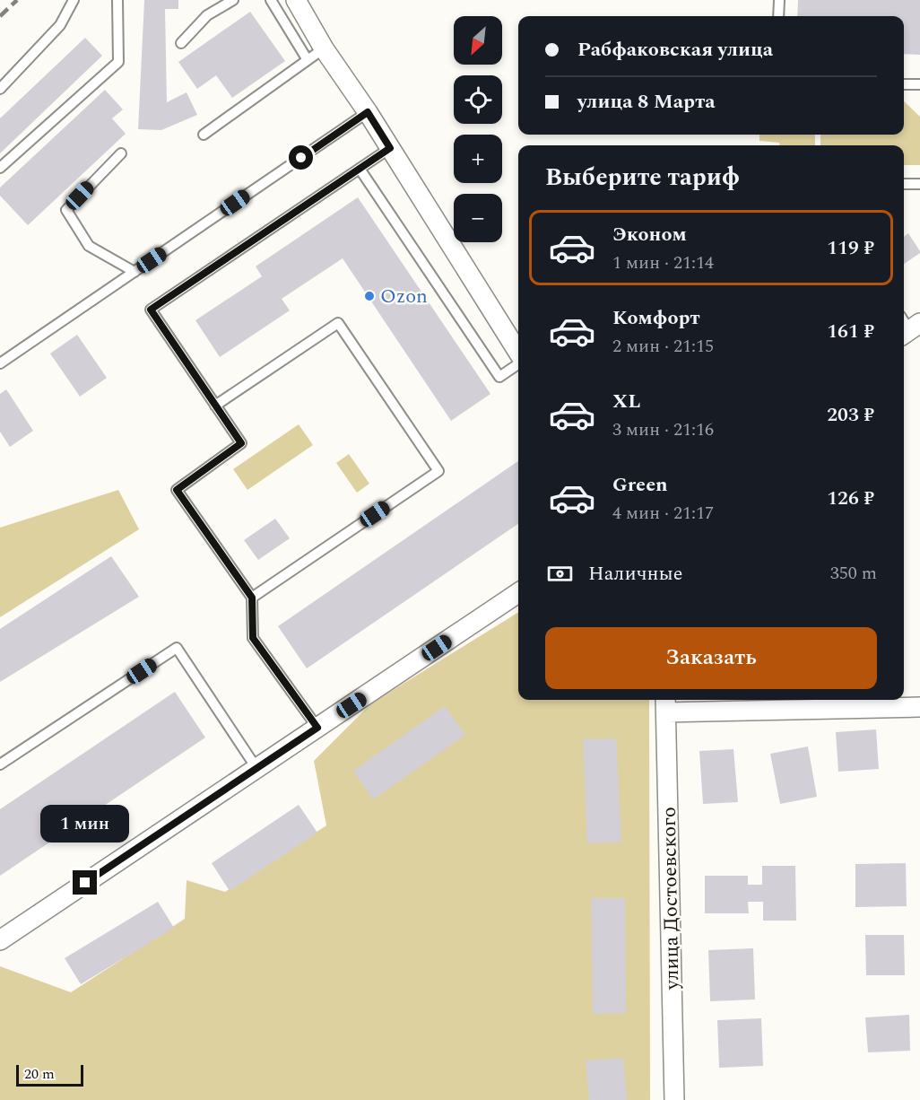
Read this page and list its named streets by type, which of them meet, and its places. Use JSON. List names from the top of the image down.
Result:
{
  "streets": {
    "street": ["улица Достоевского"]
  },
  "places": ["Ozon"],
  "scale_bar": "20 m",
  "north": "bottom left",
  "page": {
    "map_buttons": ["+", "−"],
    "banner": ["Рабфаковская улица", "улица 8 Марта"],
    "heading": "Выберите тариф",
    "list": [
      {
        "name": "Эконом",
        "note": "1 мин · 21:14",
        "value": "119 ₽"
      },
      {
        "name": "Комфорт",
        "note": "2 мин · 21:15",
        "value": "161 ₽"
      },
      {
        "name": "XL",
        "note": "3 мин · 21:16",
        "value": "203 ₽"
      },
      {
        "name": "Green",
        "note": "4 мин · 21:17",
        "value": "126 ₽"
      }
    ],
    "pay": ["Наличные", "350 m"],
    "buttons": "Заказать",
    "bubble": "1 мин",
    "scale": "20 m"
  }
}
